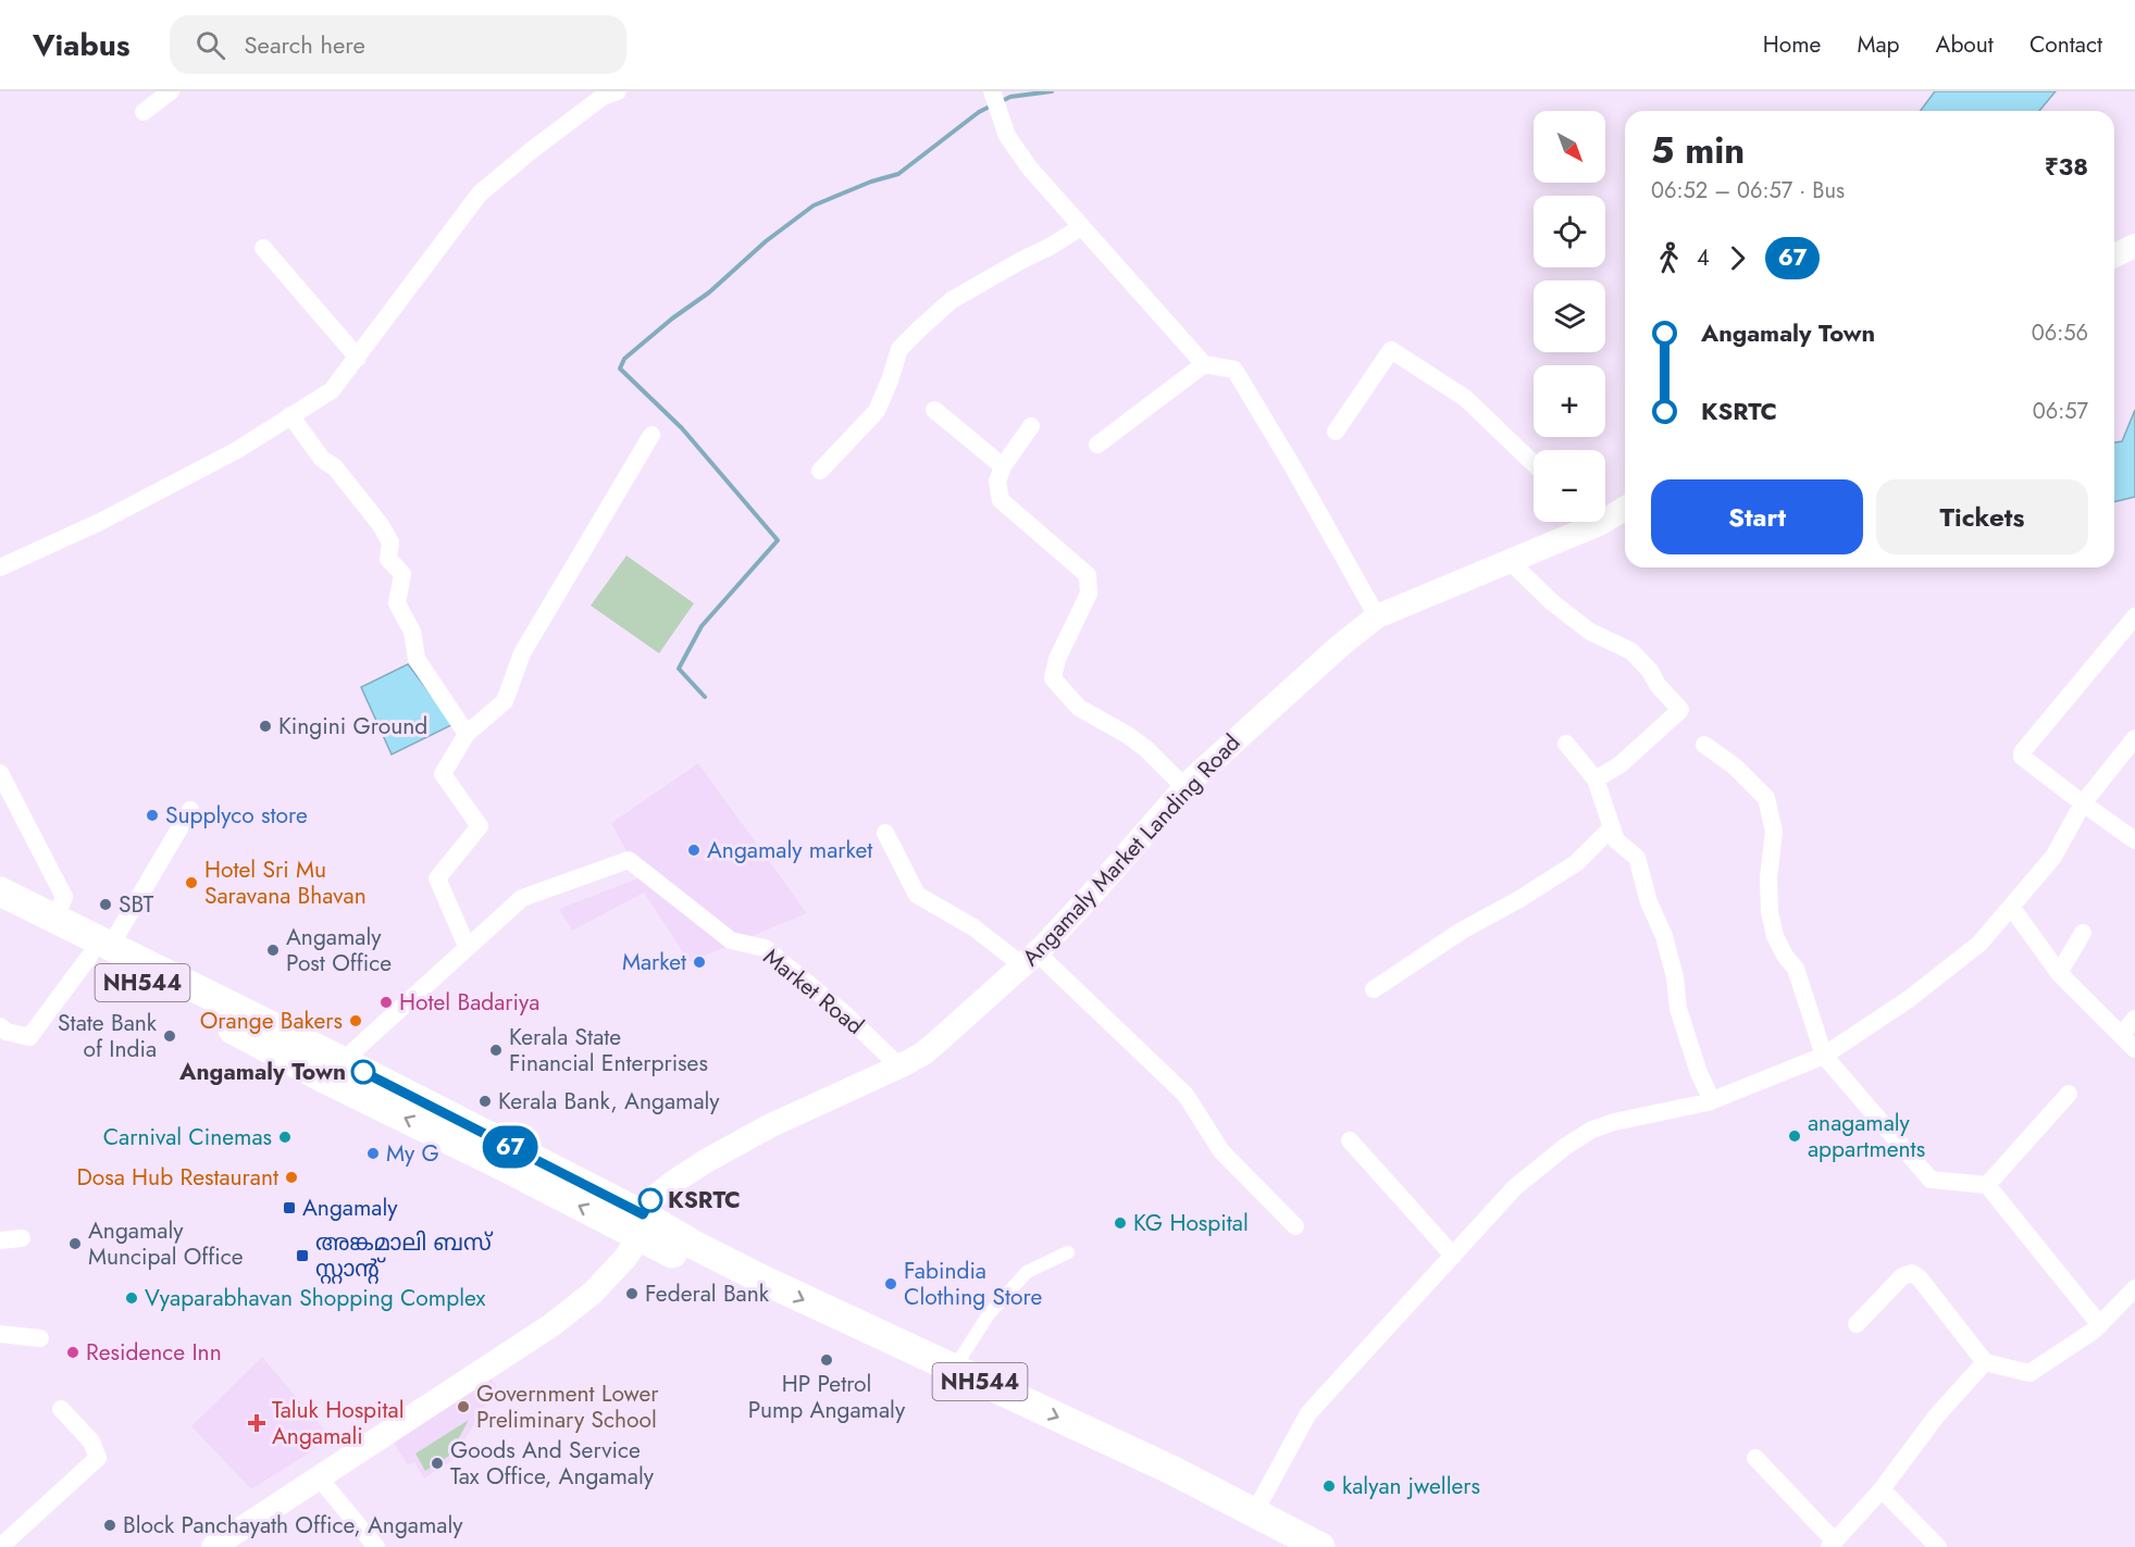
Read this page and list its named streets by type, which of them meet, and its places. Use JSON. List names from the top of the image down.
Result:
{
  "streets": {
    "highway": ["NH544"],
    "main road": ["Angamaly Market Landing Road"],
    "street": ["Market Road"]
  },
  "crossings": [
    ["Angamaly Market Landing Road", "NH544"],
    ["Angamaly Market Landing Road", "Market Road"],
    ["NH544", "Market Road"]
  ],
  "places": {
    "other": [
      "Kingini Ground",
      "Supplyco store",
      "Angamaly market",
      "Hotel Sri Mu Saravana Bhavan",
      "SBT",
      "Angamaly Post Office",
      "Market",
      "Hotel Badariya",
      "Orange Bakers",
      "State Bank of India",
      "Kerala State Financial Enterprises",
      "Angamaly Town",
      "Kerala Bank, Angamaly",
      "anagamaly appartments",
      "Carnival Cinemas",
      "My G",
      "Dosa Hub Restaurant",
      "KSRTC",
      "KG Hospital",
      "Angamaly Muncipal Office",
      "Fabindia Clothing Store",
      "Federal Bank",
      "Vyaparabhavan Shopping Complex",
      "Residence Inn",
      "HP Petrol Pump Angamaly",
      "Government Lower Preliminary School",
      "Goods And Service Tax Office, Angamaly",
      "kalyan jwellers",
      "Block Panchayath Office, Angamaly"
    ],
    "transit": ["Angamaly", "അങ്കമാലി ബസ് സ്റ്റാന്റ്"],
    "health": ["Taluk Hospital Angamali"]
  },
  "lines": ["bus line 67"],
  "north": "bottom right",
  "page": {
    "header": "Viabus",
    "search": "Search here",
    "nav": [
      "Home",
      "Map",
      "About",
      "Contact"
    ],
    "on_map": "67",
    "map_buttons": ["+", "−"],
    "heading": ["5 min", "06:52 – 06:57 · Bus", "₹38"],
    "legs": ["4", "67"],
    "list": [
      {
        "name": "Angamaly Town",
        "value": "06:56"
      },
      {
        "name": "KSRTC",
        "value": "06:57"
      }
    ],
    "buttons": ["Start", "Tickets"]
  }
}
